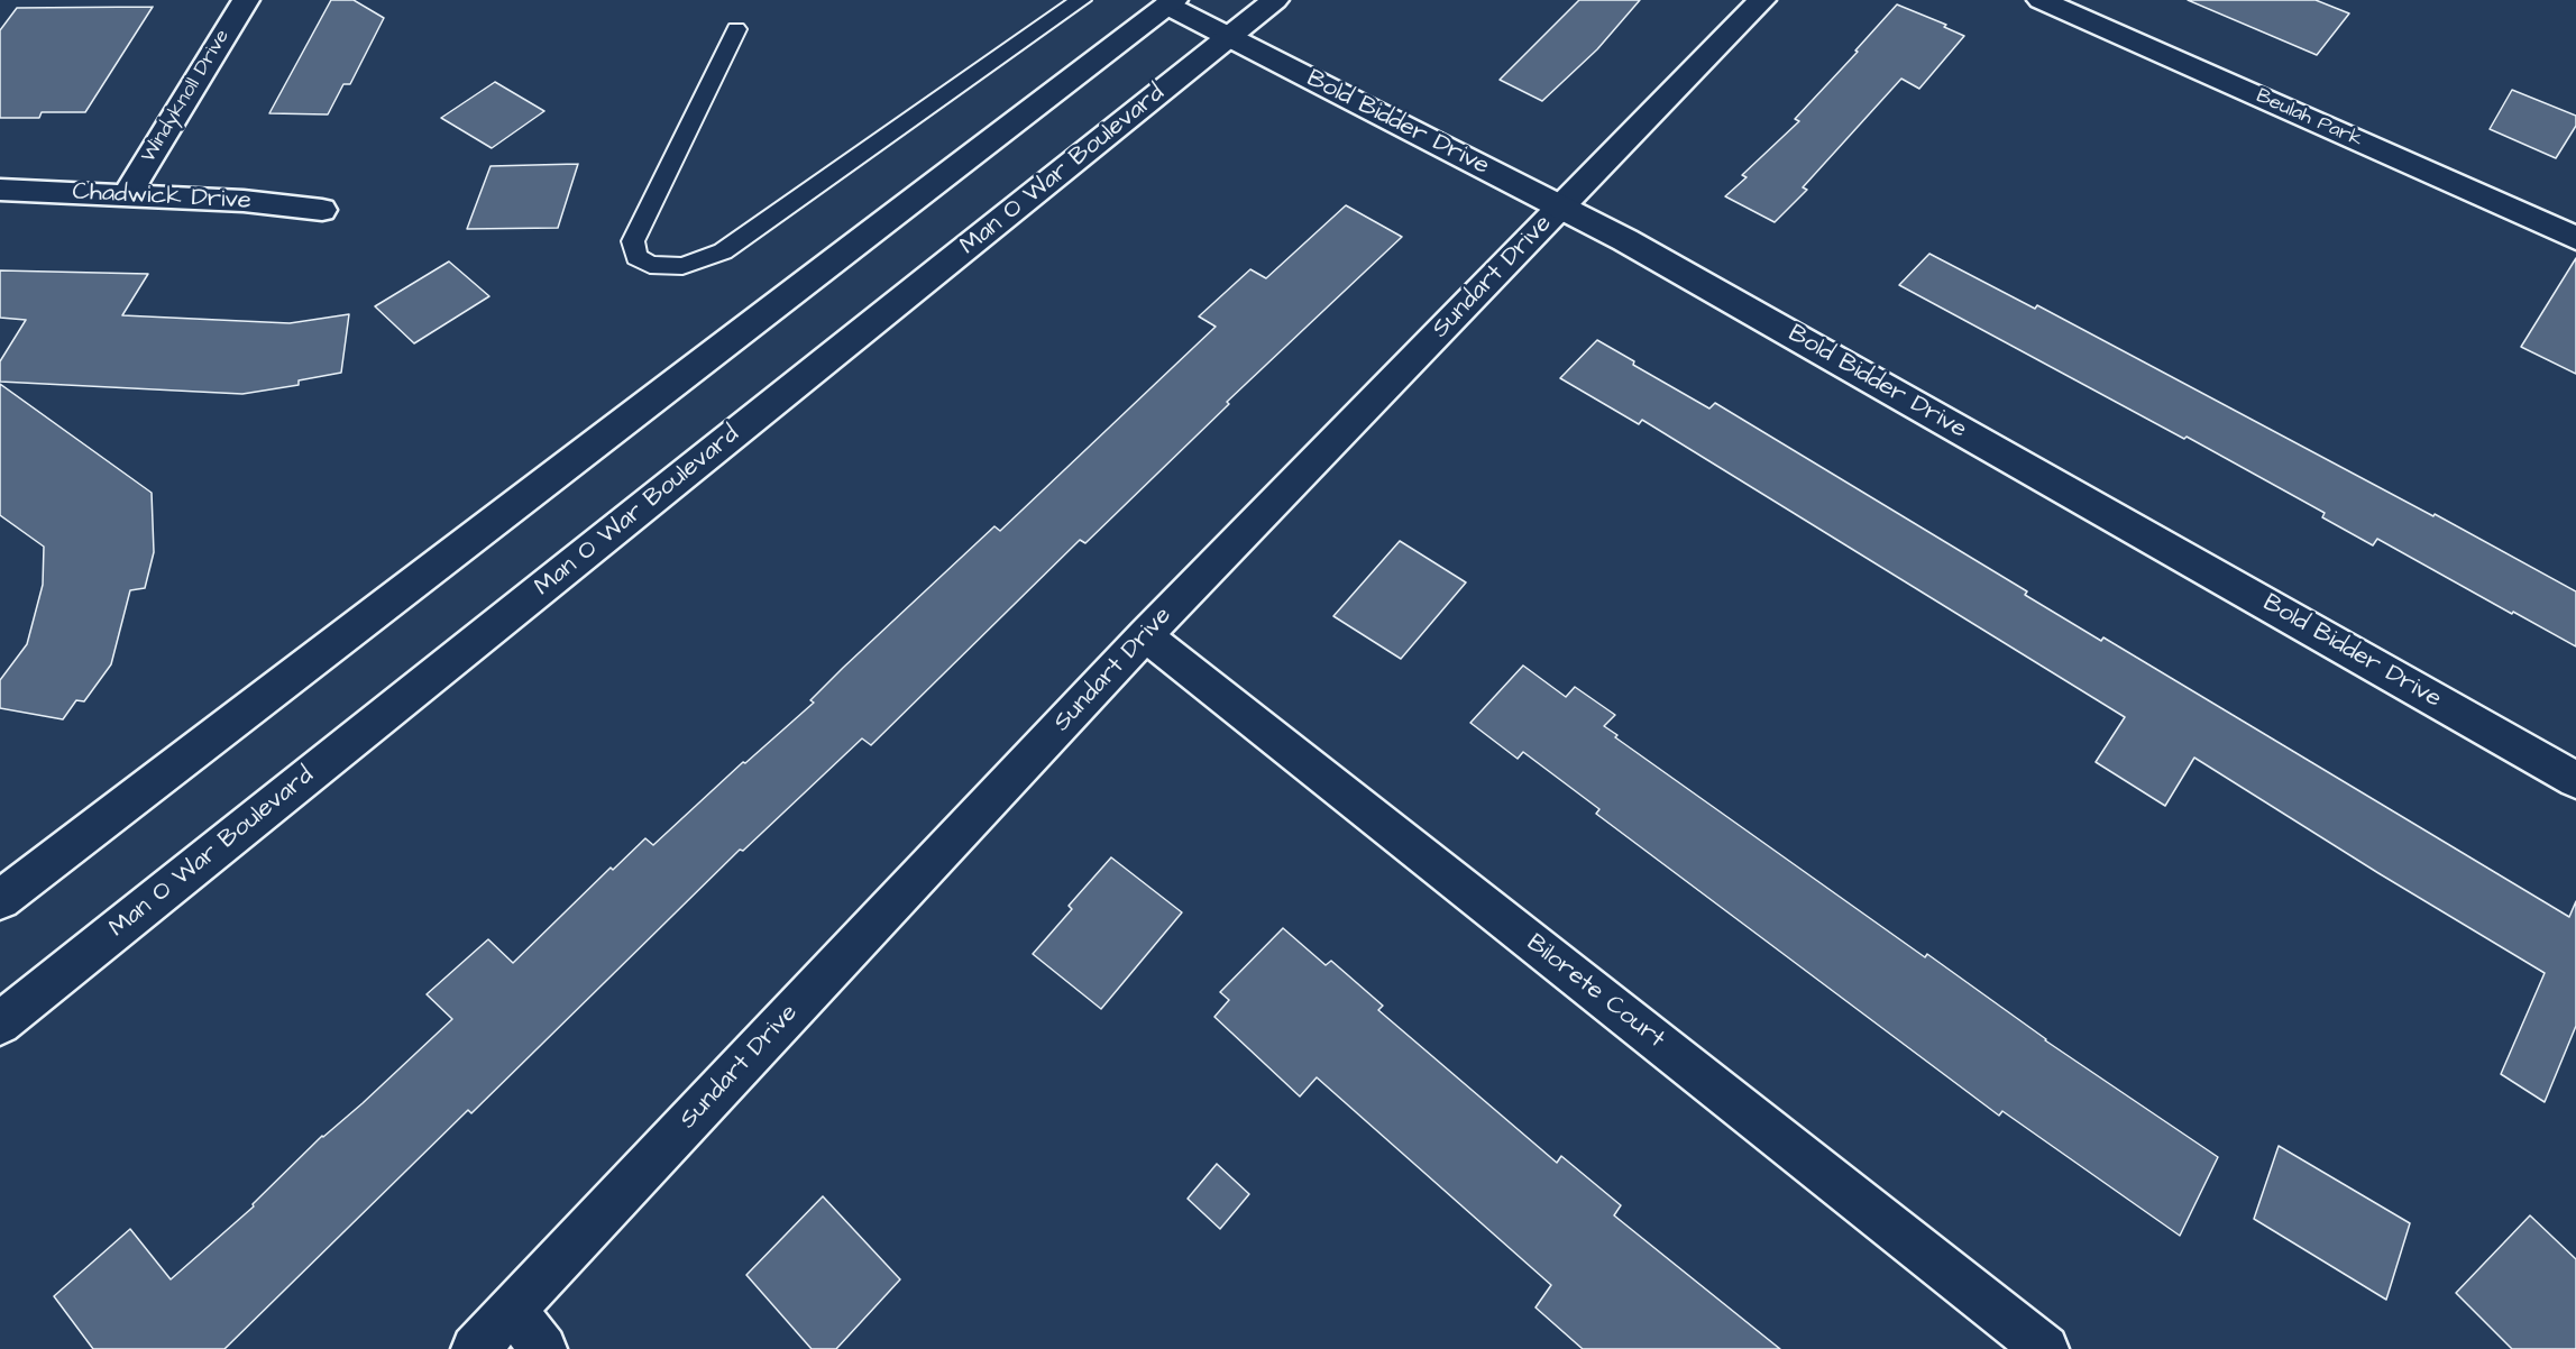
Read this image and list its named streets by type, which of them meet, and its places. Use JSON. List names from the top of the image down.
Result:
{
  "streets": {
    "street": [
      "Windyknoll Drive",
      "Beulah Park",
      "Bold Bidder Drive",
      "Man O War Boulevard",
      "Chadwick Drive",
      "Sundart Drive",
      "Bilorete Court"
    ]
  },
  "crossings": [
    ["Windyknoll Drive", "Chadwick Drive"],
    ["Bold Bidder Drive", "Man O War Boulevard"],
    ["Bold Bidder Drive", "Sundart Drive"],
    ["Sundart Drive", "Bilorete Court"]
  ]
}
